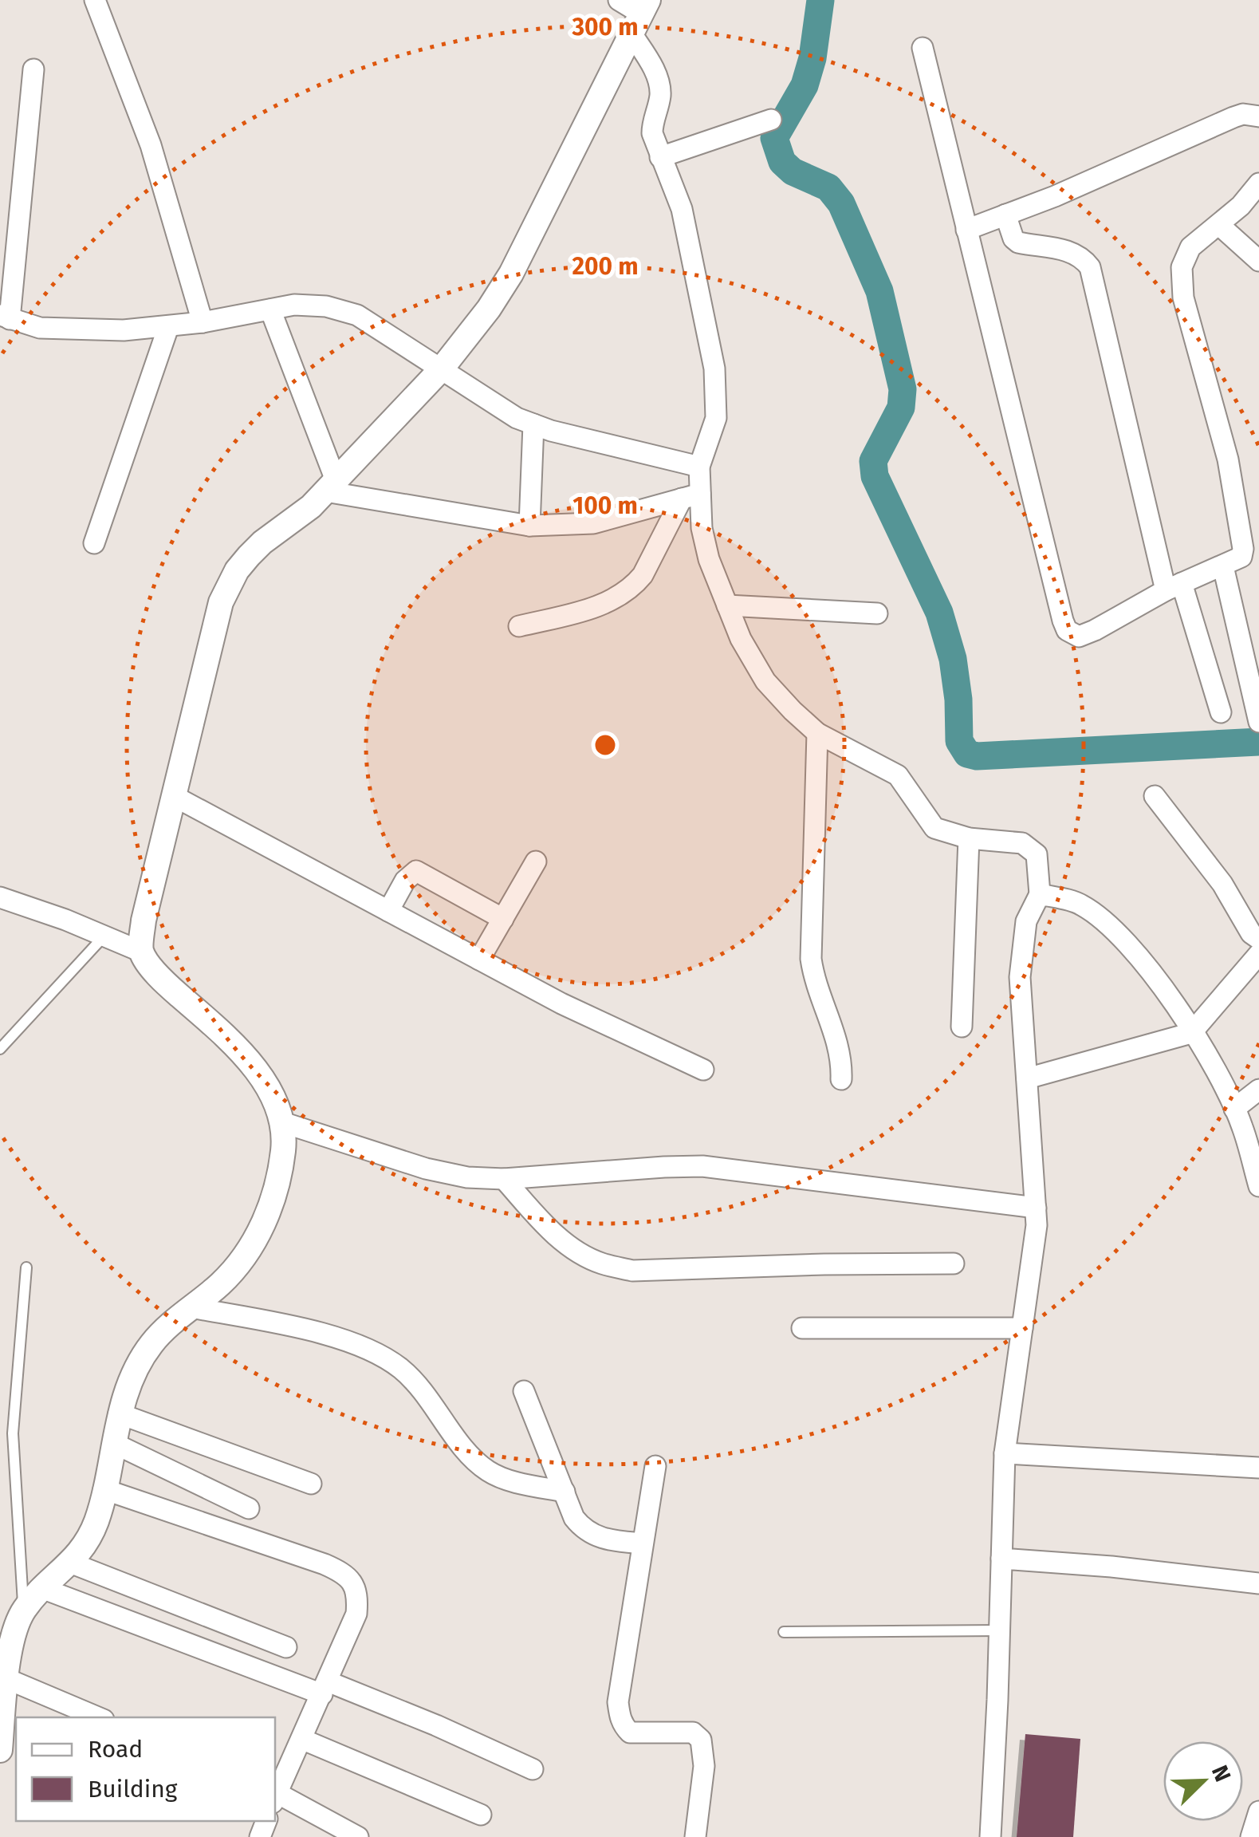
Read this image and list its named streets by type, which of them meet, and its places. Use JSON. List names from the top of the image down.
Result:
{
  "legend": ["Road", "Building"],
  "north": "top right",
  "rings": ["300 m", "200 m", "100 m"]
}
